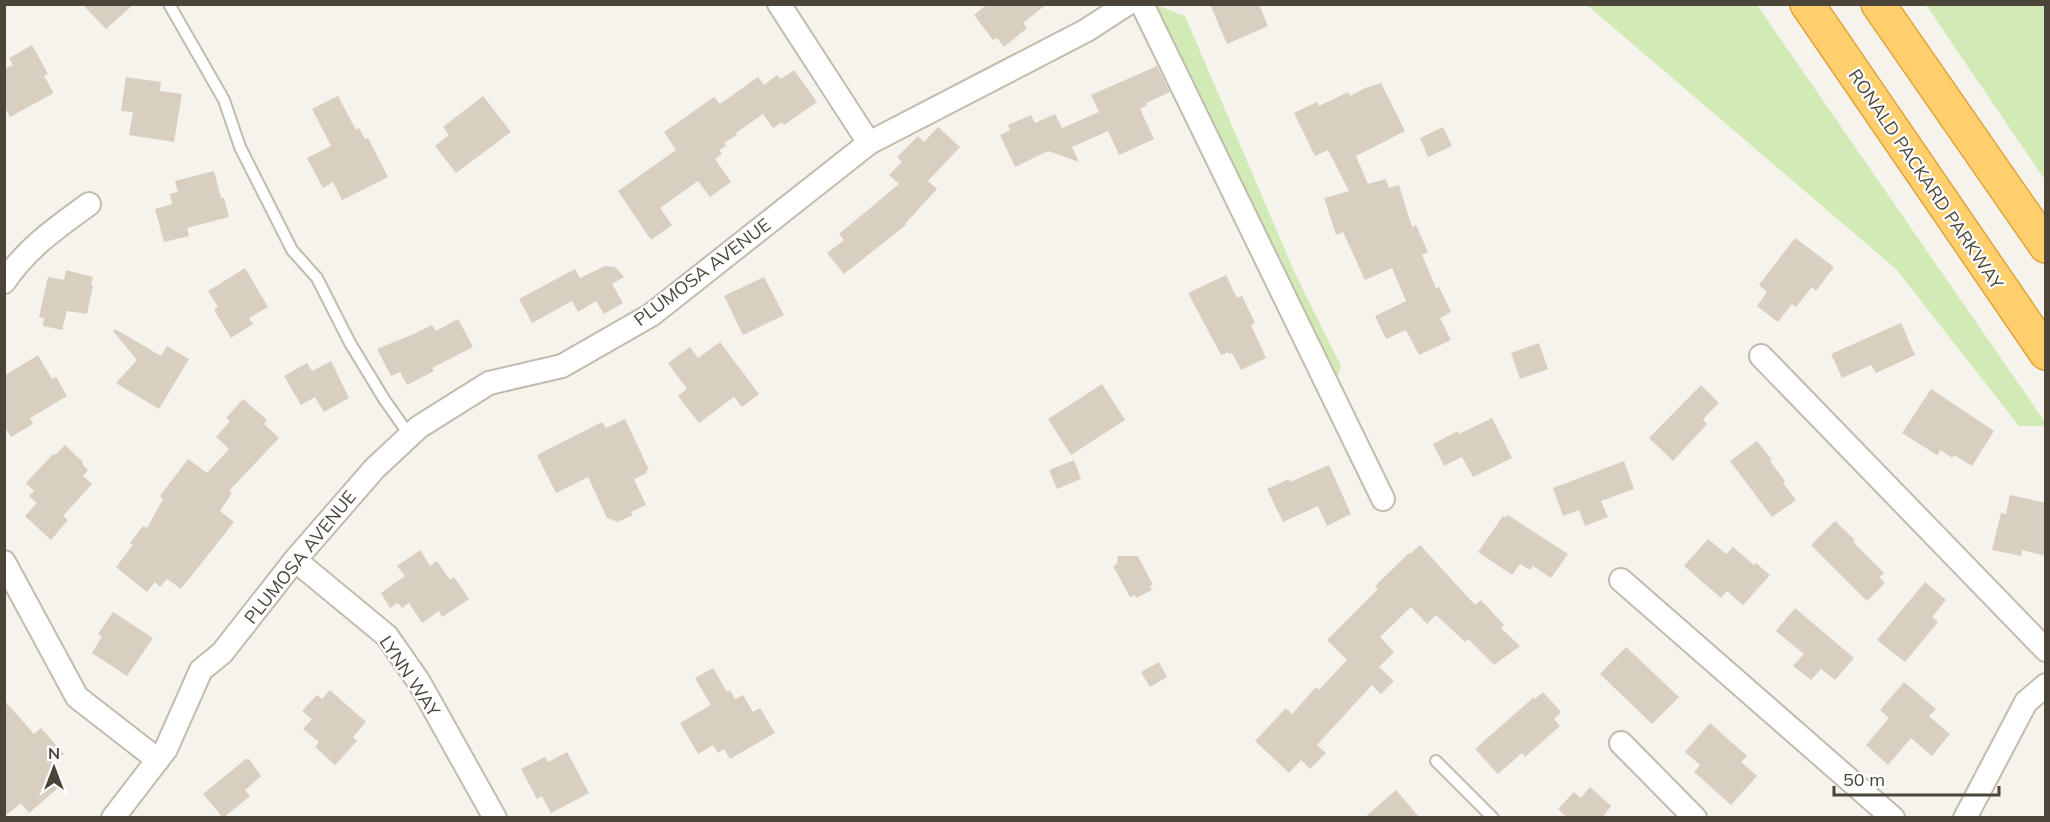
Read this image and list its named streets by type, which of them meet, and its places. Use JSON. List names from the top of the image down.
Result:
{
  "streets": {
    "highway": ["RONALD PACKARD PARKWAY"],
    "street": ["PLUMOSA AVENUE", "LYNN WAY"]
  },
  "crossings": [
    ["PLUMOSA AVENUE", "LYNN WAY"]
  ],
  "scale_bar": "50 m",
  "north": "top"
}
